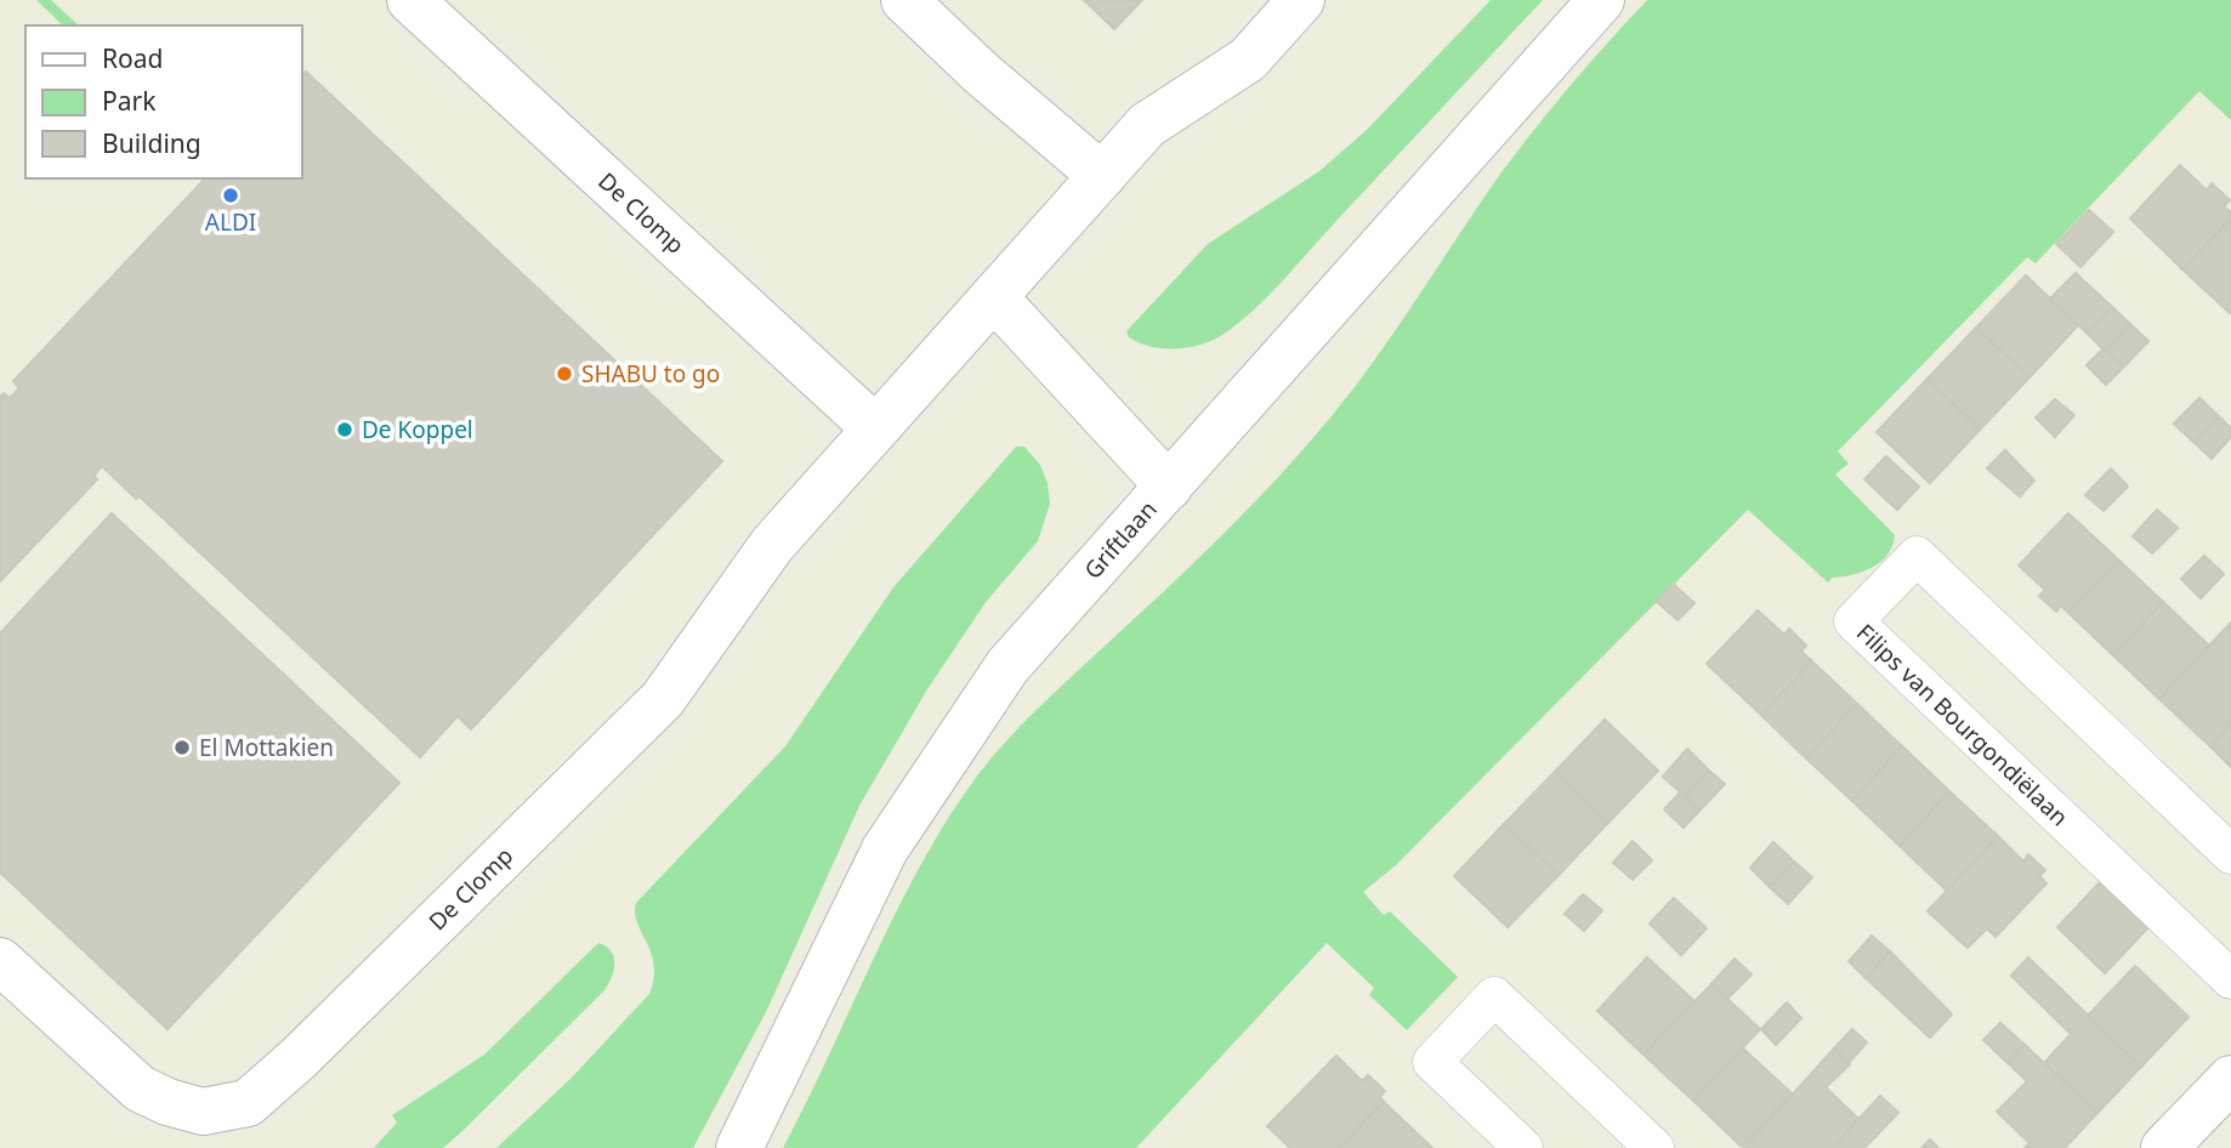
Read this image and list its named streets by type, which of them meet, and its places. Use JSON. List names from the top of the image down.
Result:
{
  "streets": {
    "street": ["De Clomp", "Griftlaan"],
    "lane": ["Filips van Bourgondiëlaan"]
  },
  "places": [
    "ALDI",
    "SHABU to go",
    "De Koppel",
    "El Mottakien"
  ],
  "legend": ["Road", "Park", "Building"]
}
